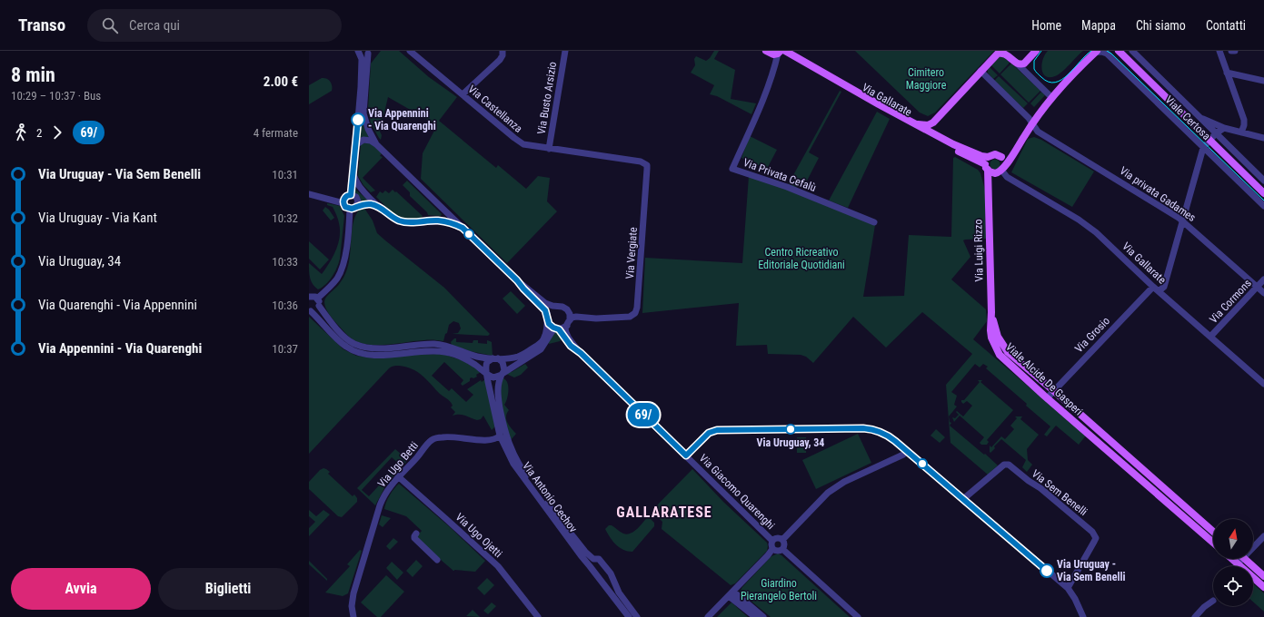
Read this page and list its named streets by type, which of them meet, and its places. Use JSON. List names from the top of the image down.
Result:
{
  "streets": {
    "main road": [
      "Via Gallarate",
      "Viale Certosa",
      "Via Luigi Rizzo",
      "Viale Alcide De Gasperi"
    ],
    "street": [
      "Via Busto Arsizio",
      "Via Castellanza",
      "Via Privata Cefalù",
      "Via privata Gadames",
      "Via Vergiate",
      "Via Cormons",
      "Via Grosio",
      "Via Ugo Betti",
      "Via Giacomo Quarenghi",
      "Via Sem Benelli",
      "Via Antonio Cechov",
      "Via Ugo Ojetti"
    ]
  },
  "crossings": [
    ["Via Busto Arsizio", "Via Castellanza"],
    ["Via Gallarate", "Via Privata Cefalù"],
    ["Via Gallarate", "Via Luigi Rizzo"],
    ["Via Gallarate", "Via Cormons"],
    ["Via Gallarate", "Via Grosio"],
    ["Via Castellanza", "Via Vergiate"],
    ["Via privata Gadames", "Via Cormons"],
    ["Via Luigi Rizzo", "Viale Alcide De Gasperi"],
    ["Via Vergiate", "Via Giacomo Quarenghi"],
    ["Via Grosio", "Viale Alcide De Gasperi"],
    ["Via Ugo Betti", "Via Antonio Cechov"],
    ["Via Ugo Betti", "Via Ugo Ojetti"]
  ],
  "districts": ["GALLARATESE"],
  "parks": ["Cimitero Maggiore", "Centro Ricreativo Editoriale Quotidiani", "Giardino Pierangelo Bertoli"],
  "places": ["Via Appennini - Via Quarenghi", "Via Uruguay, 34", "Via Uruguay - Via Sem Benelli"],
  "lines": ["bus line 69/"],
  "north": "top",
  "page": {
    "header": "Transo",
    "search": "Cerca qui",
    "nav": [
      "Home",
      "Mappa",
      "Chi siamo",
      "Contatti"
    ],
    "heading": ["8 min", "10:29 – 10:37 · Bus", "2.00 €"],
    "on_map": "69/",
    "legs": ["2", "69/", "4 fermate"],
    "list": [
      {
        "name": "Via Uruguay - Via Sem Benelli",
        "value": "10:31"
      },
      {
        "name": "Via Uruguay - Via Kant",
        "value": "10:32"
      },
      {
        "name": "Via Uruguay, 34",
        "value": "10:33"
      },
      {
        "name": "Via Quarenghi - Via Appennini",
        "value": "10:36"
      },
      {
        "name": "Via Appennini - Via Quarenghi",
        "value": "10:37"
      }
    ],
    "buttons": ["Avvia", "Biglietti"]
  }
}
